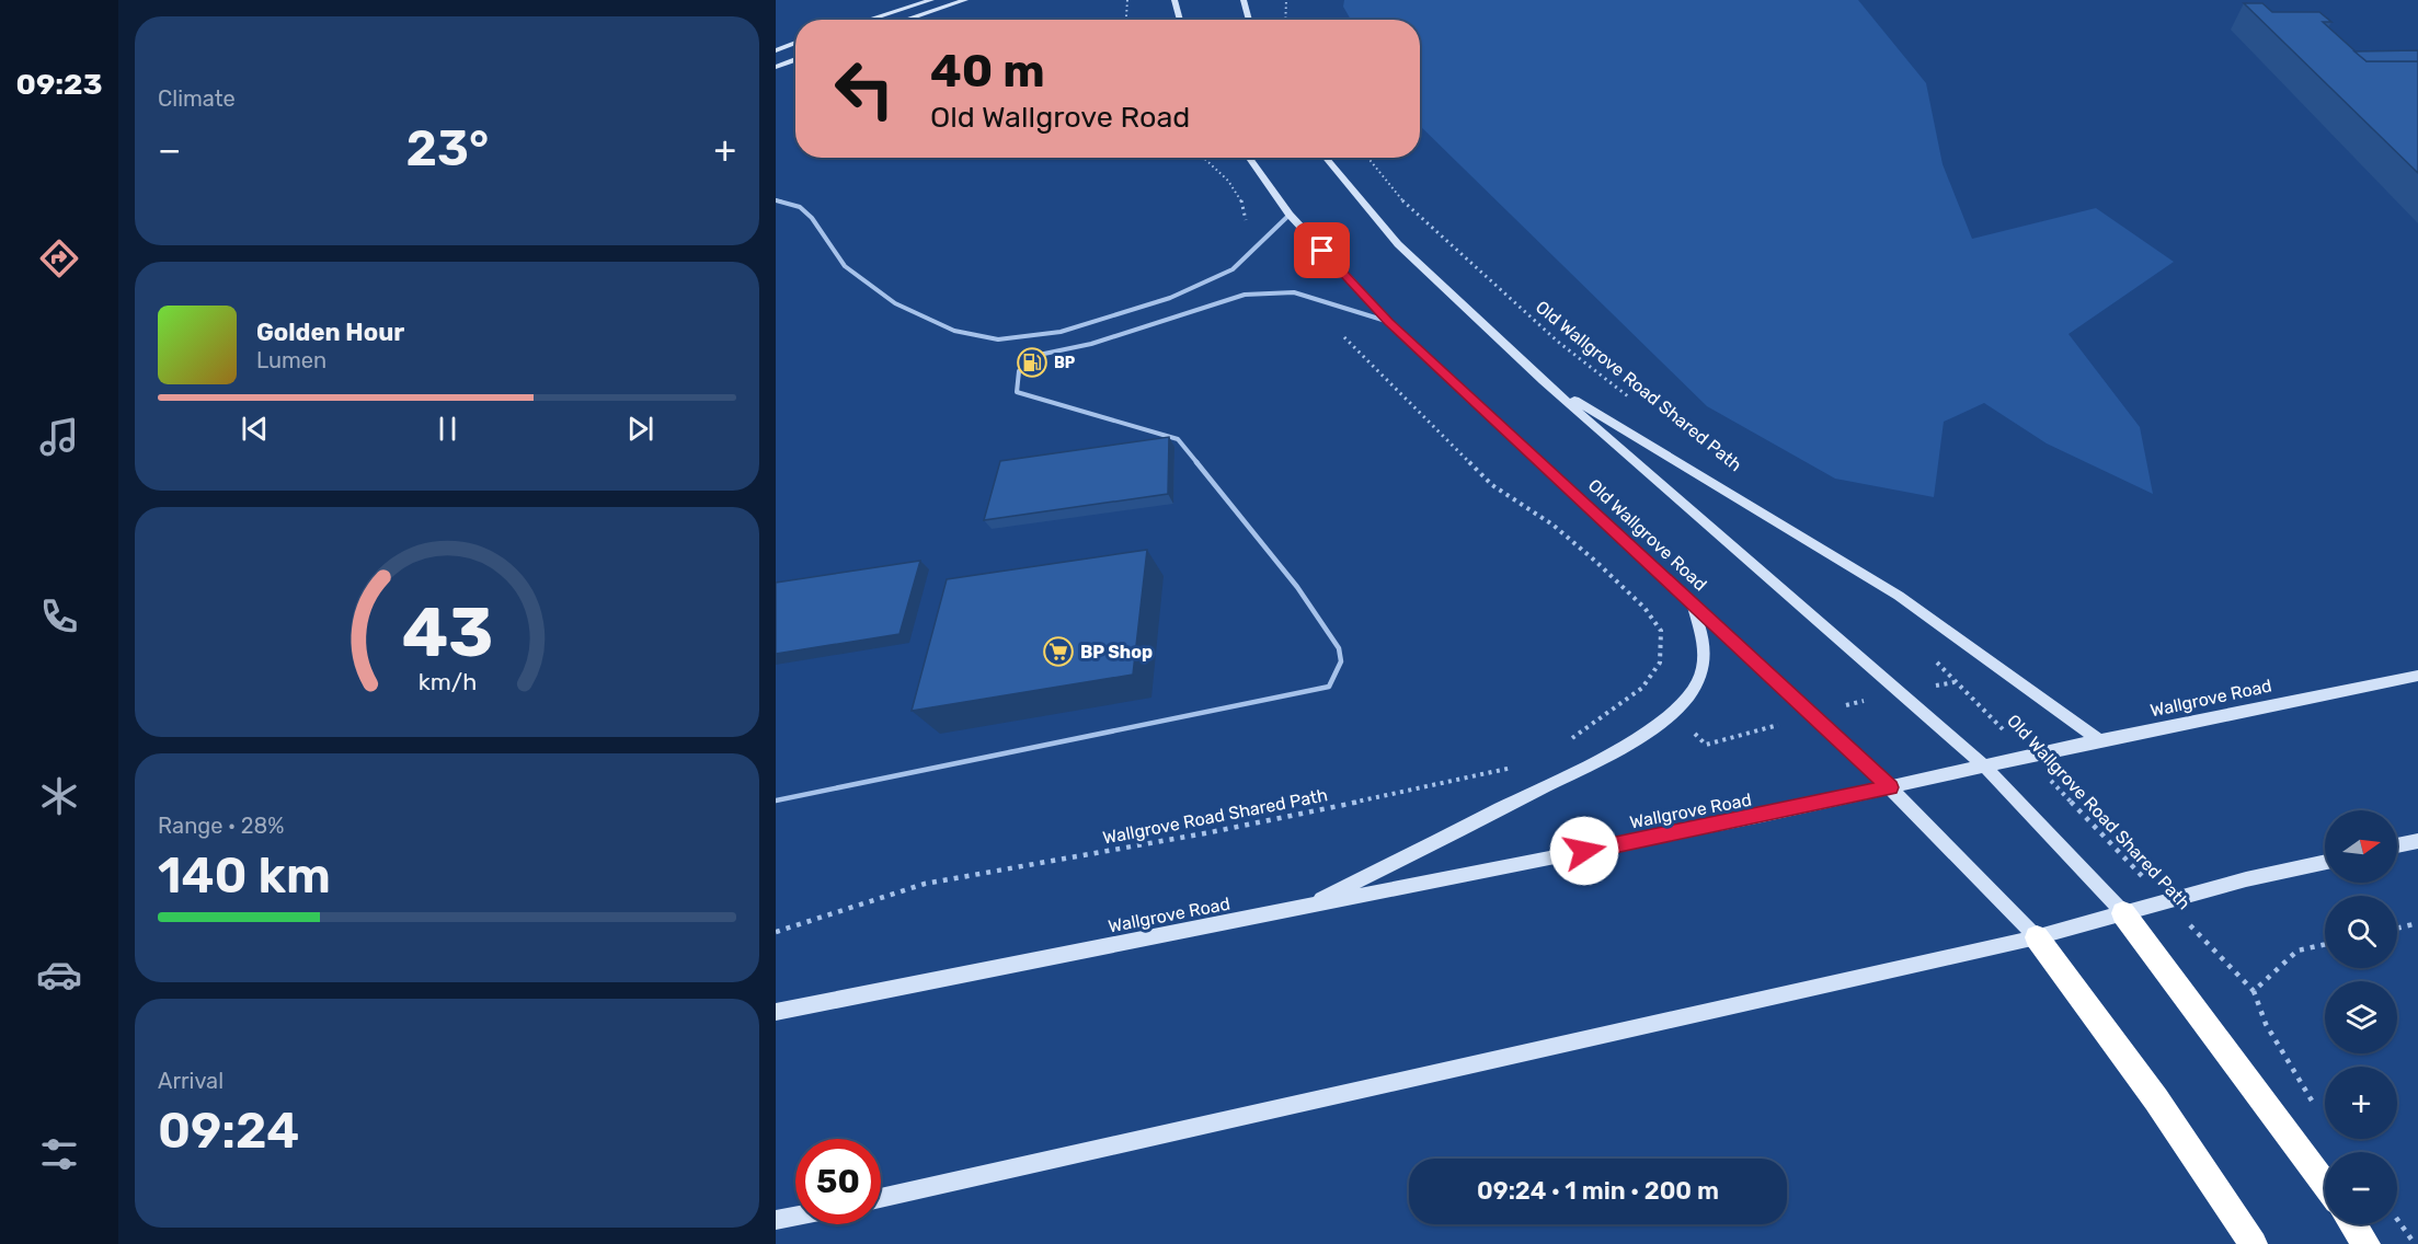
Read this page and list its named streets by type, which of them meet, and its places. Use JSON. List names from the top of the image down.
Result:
{
  "streets": {
    "main road": ["Old Wallgrove Road", "Wallgrove Road"],
    "path": ["Old Wallgrove Road Shared Path", "Wallgrove Road Shared Path"]
  },
  "crossings": [
    ["Old Wallgrove Road Shared Path", "Wallgrove Road"],
    ["Old Wallgrove Road", "Wallgrove Road"]
  ],
  "places": {
    "fuel station": ["BP"],
    "supermarket": ["BP Shop"]
  },
  "north": "right",
  "page": {
    "tabs": "09:23",
    "tile": [
      "Climate",
      ["Range · 28%", "140 km"],
      ["Arrival", "09:24"]
    ],
    "turn": ["40 m", "Old Wallgrove Road"],
    "heat": ["−", "23°", "+"],
    "song": ["Golden Hour", "Lumen"],
    "map_buttons": ["+", "−"],
    "limit": "50",
    "trip": "09:24 · 1 min · 200 m",
    "gauge": ["43", "km/h"]
  }
}
